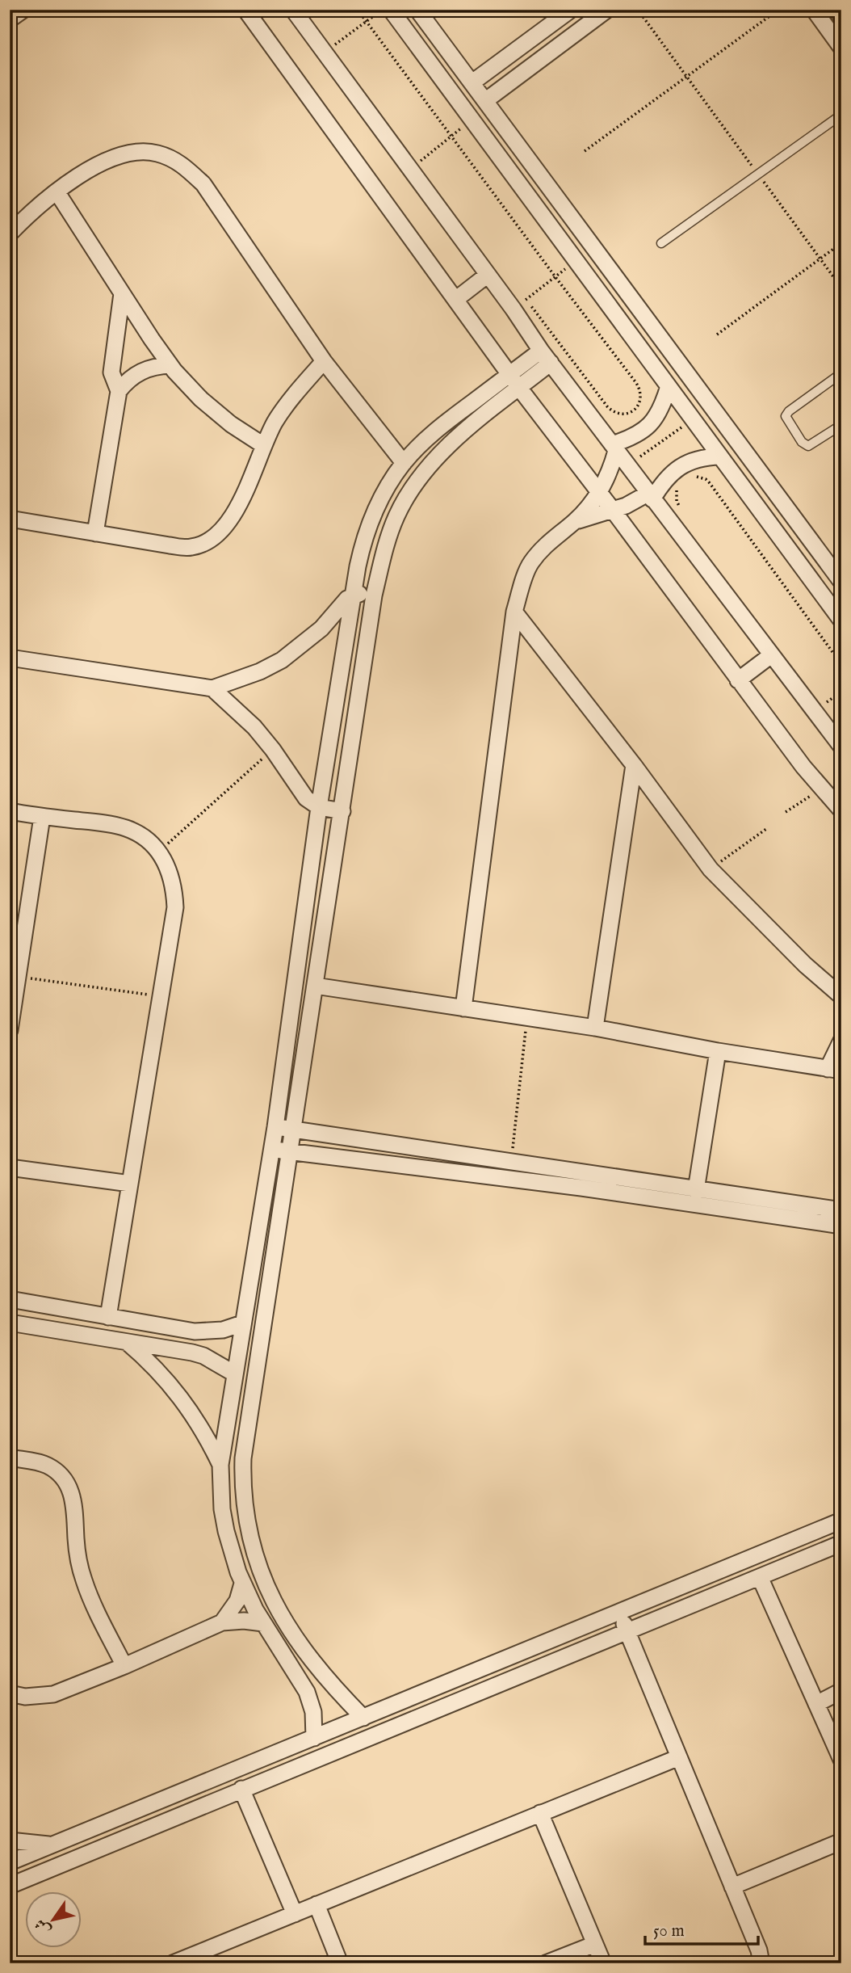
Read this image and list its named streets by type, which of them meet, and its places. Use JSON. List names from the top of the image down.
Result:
{
  "scale_bar": "50 m",
  "north": "bottom left"
}
